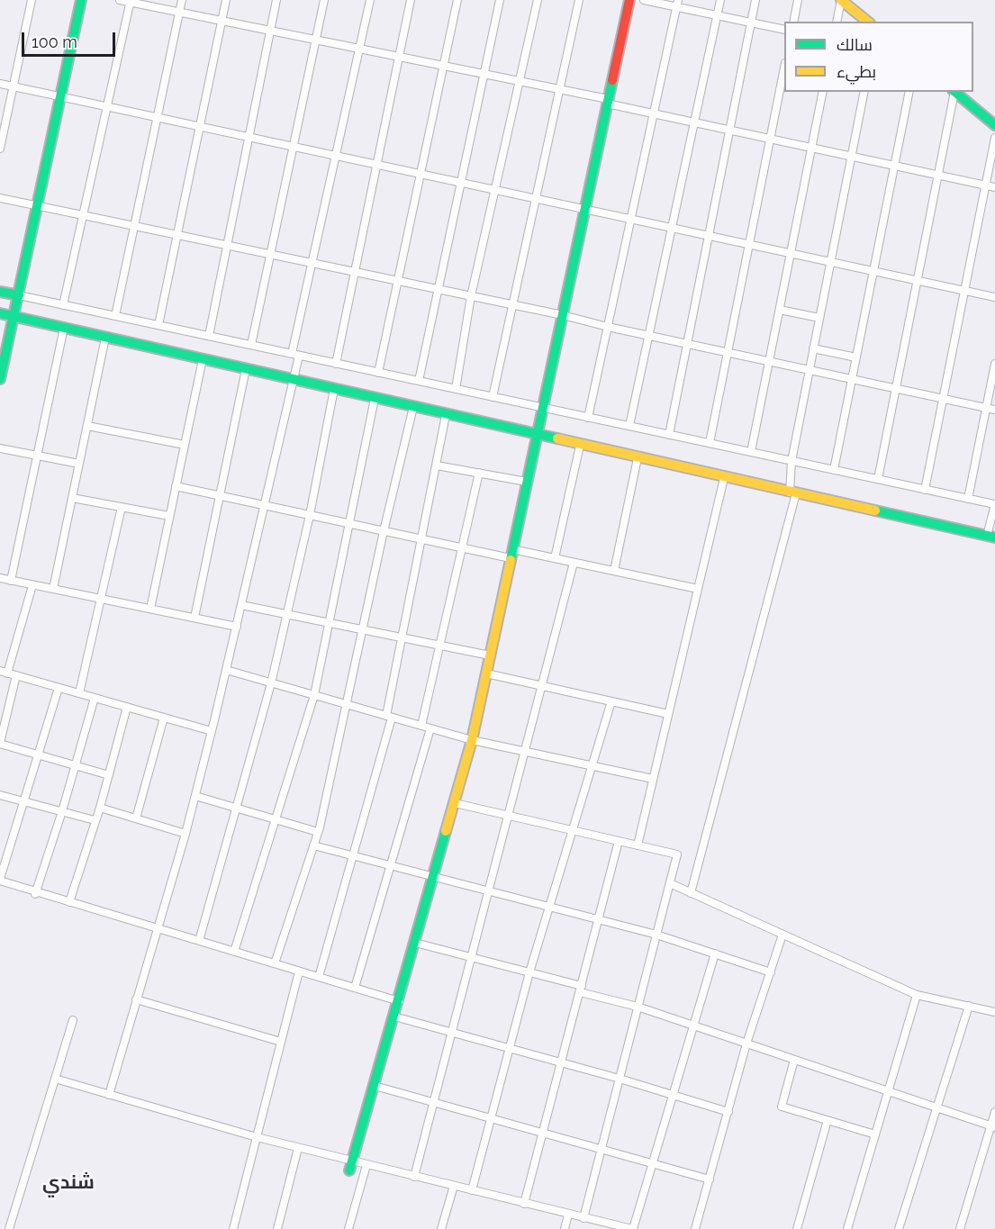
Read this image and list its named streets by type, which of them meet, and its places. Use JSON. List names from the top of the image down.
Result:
{
  "districts": ["شندي"],
  "legend": ["سالك", "بطيء"],
  "scale_bar": "100 m"
}
